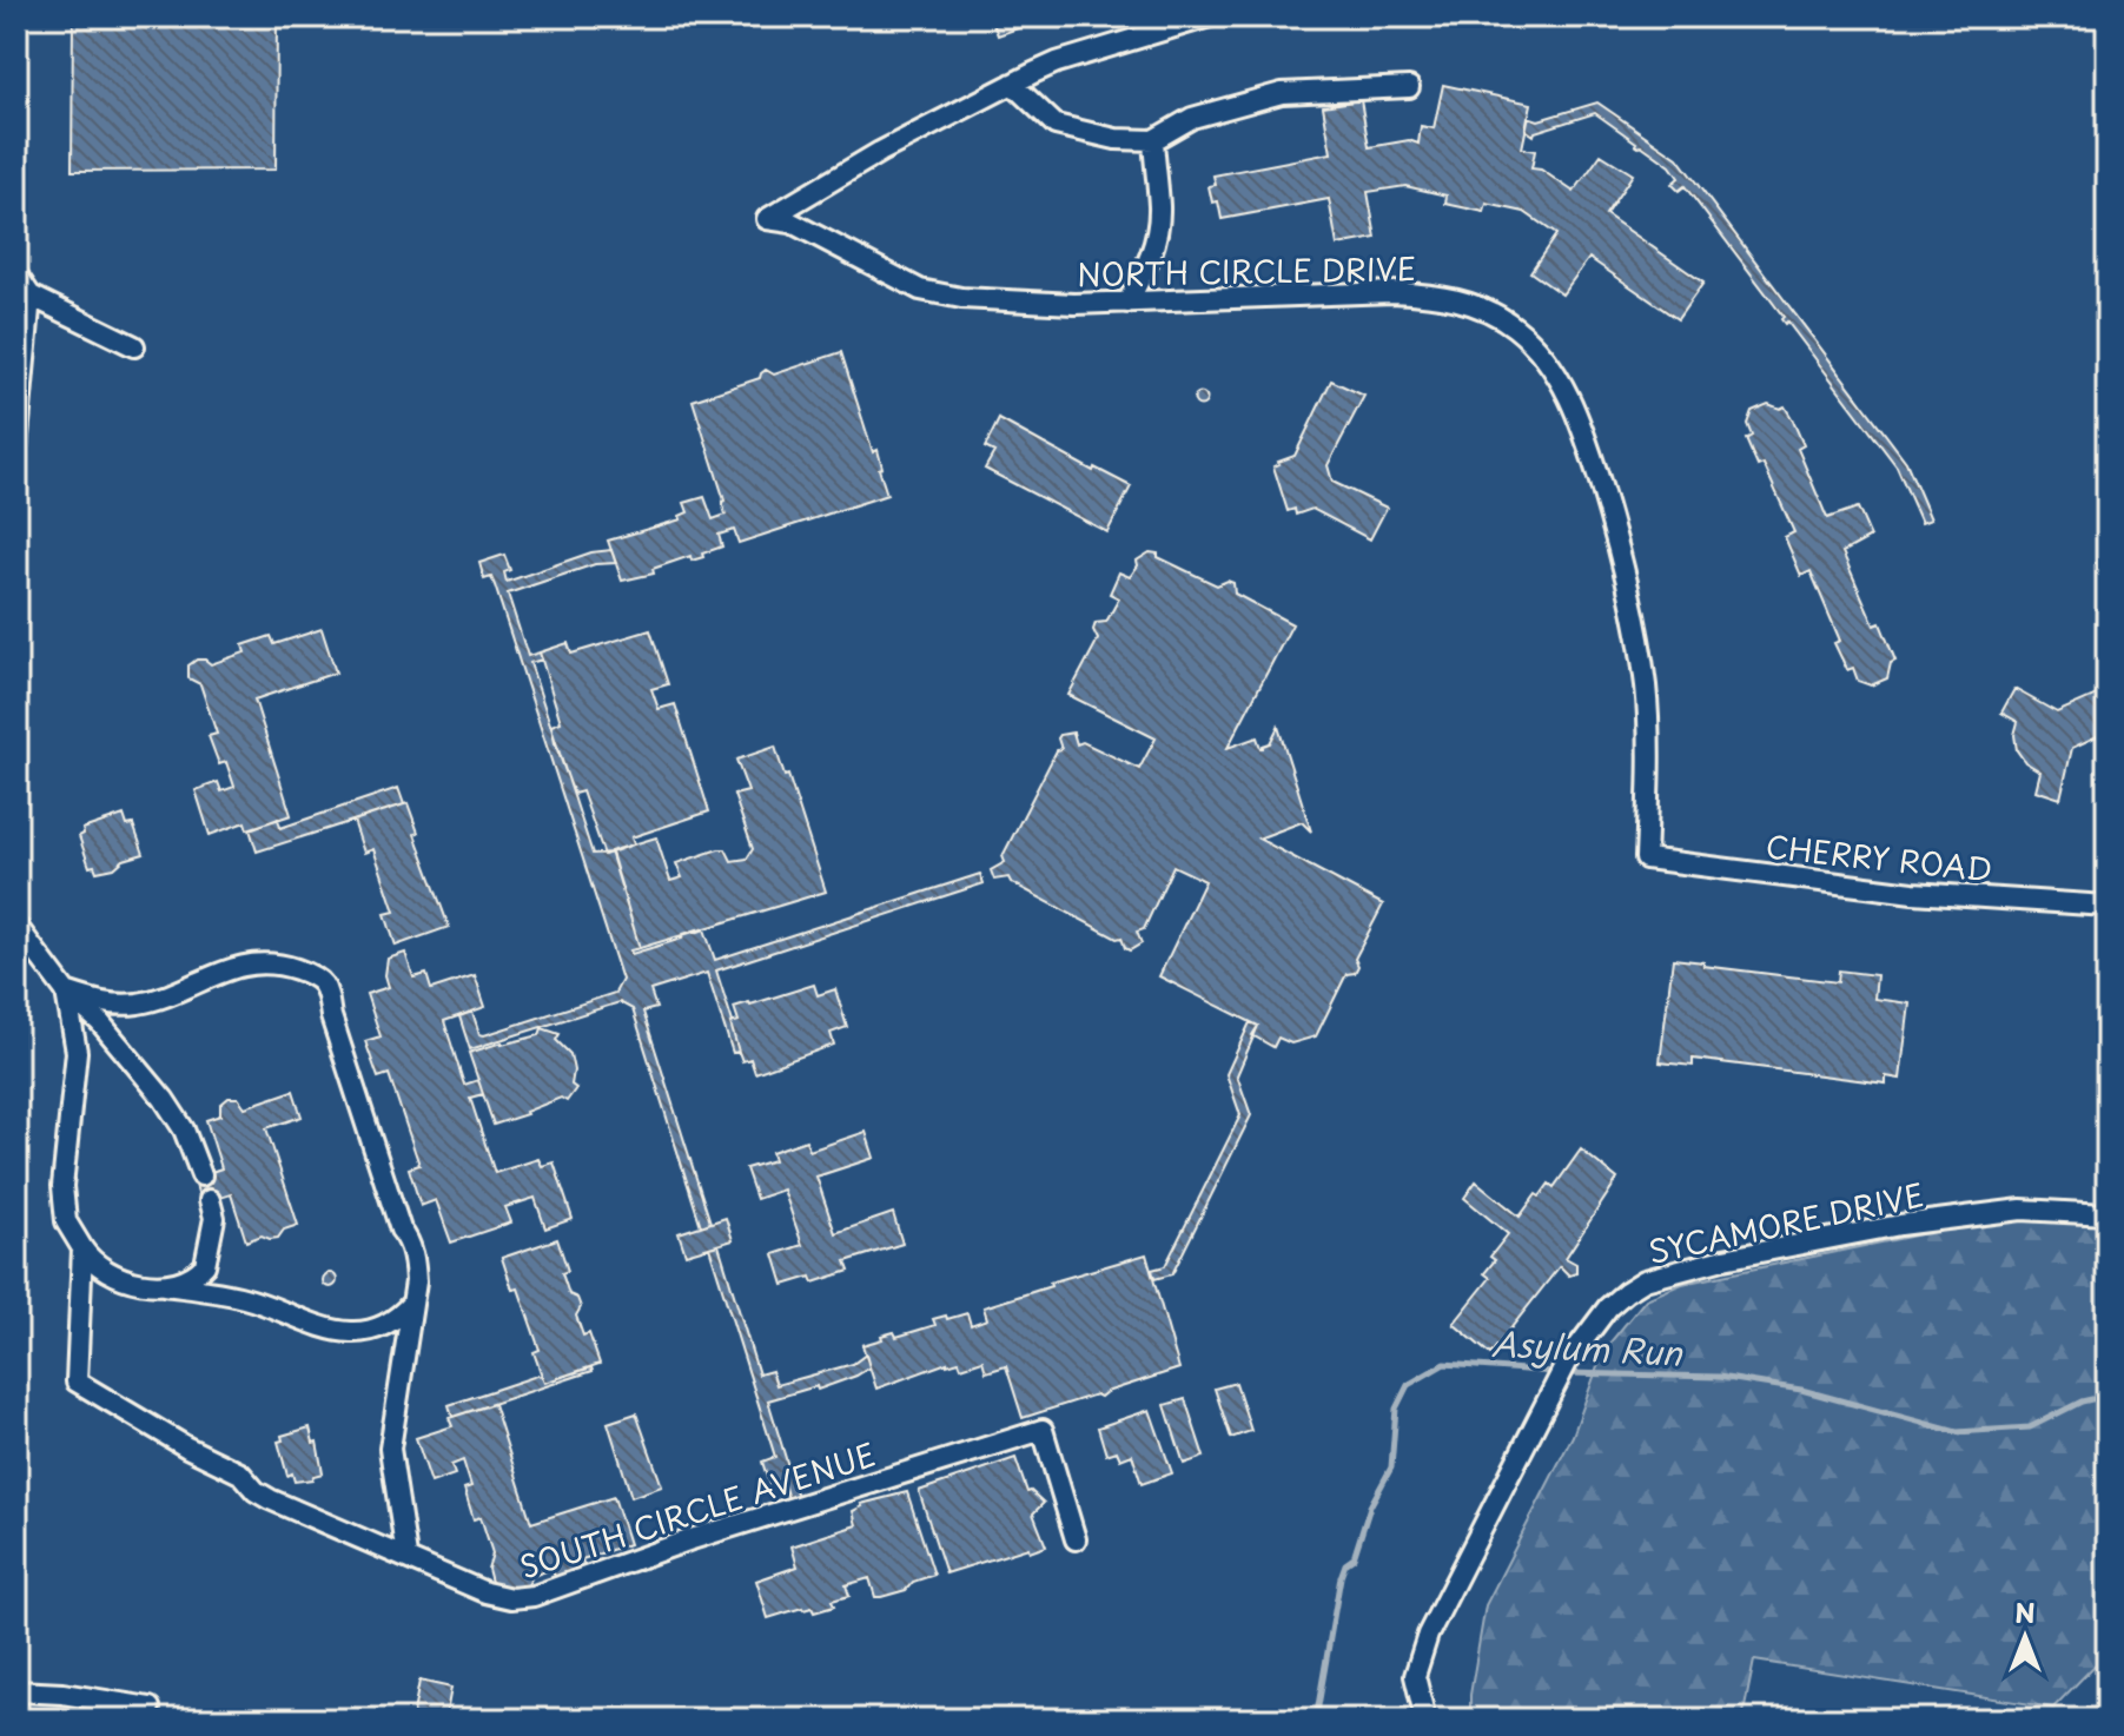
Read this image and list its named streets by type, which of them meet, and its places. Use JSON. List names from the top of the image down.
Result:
{
  "streets": {
    "street": [
      "NORTH CIRCLE DRIVE",
      "CHERRY ROAD",
      "SYCAMORE DRIVE",
      "SOUTH CIRCLE AVENUE"
    ]
  },
  "crossings": [
    ["NORTH CIRCLE DRIVE", "CHERRY ROAD"]
  ],
  "water": ["Asylum Run"],
  "north": "top"
}
